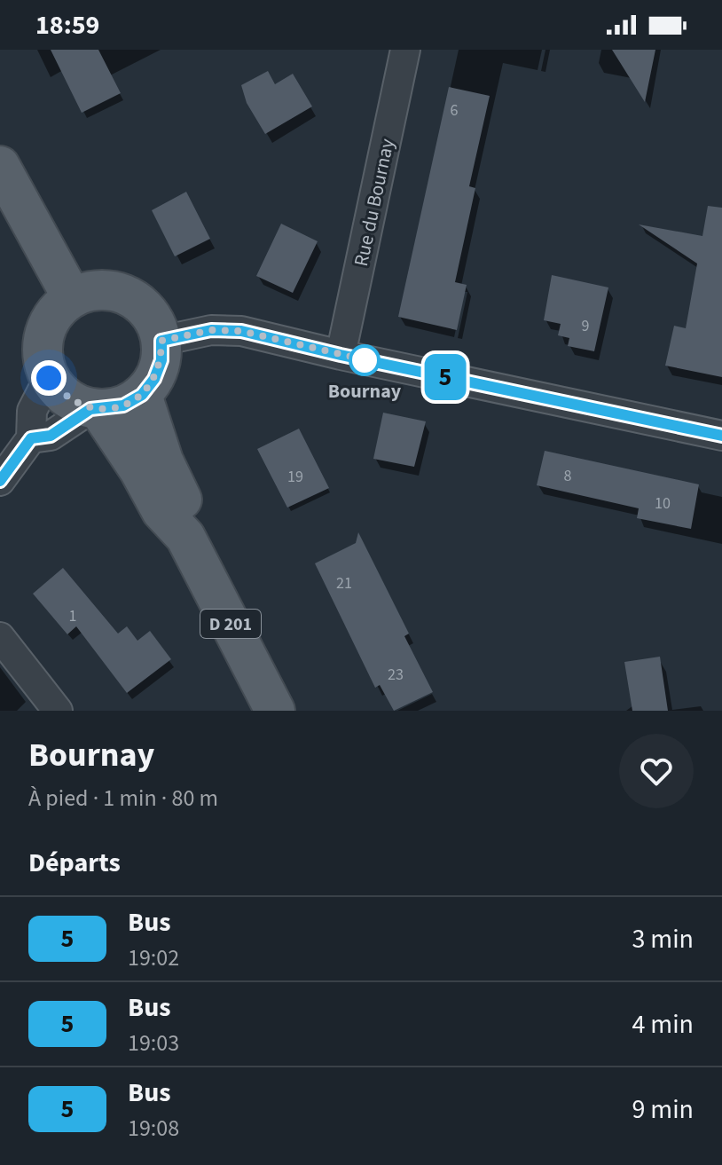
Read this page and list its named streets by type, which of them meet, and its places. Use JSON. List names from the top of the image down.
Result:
{
  "streets": {
    "main road": ["D 201"],
    "street": ["Rue du Bournay"]
  },
  "places": ["Bournay"],
  "lines": ["bus line 5"],
  "house_numbers": [
    "6",
    "9",
    "8",
    "19",
    "10",
    "21",
    "1",
    "23"
  ],
  "page": {
    "status": "18:59",
    "on_map": "5",
    "heading": [
      ["Bournay", "À pied · 1 min · 80 m"],
      "Départs"
    ],
    "list": [
      {
        "mark": "5",
        "name": "Bus",
        "note": "19:02",
        "value": "3 min"
      },
      {
        "mark": "5",
        "name": "Bus",
        "note": "19:03",
        "value": "4 min"
      },
      {
        "mark": "5",
        "name": "Bus",
        "note": "19:08",
        "value": "9 min"
      }
    ]
  }
}
